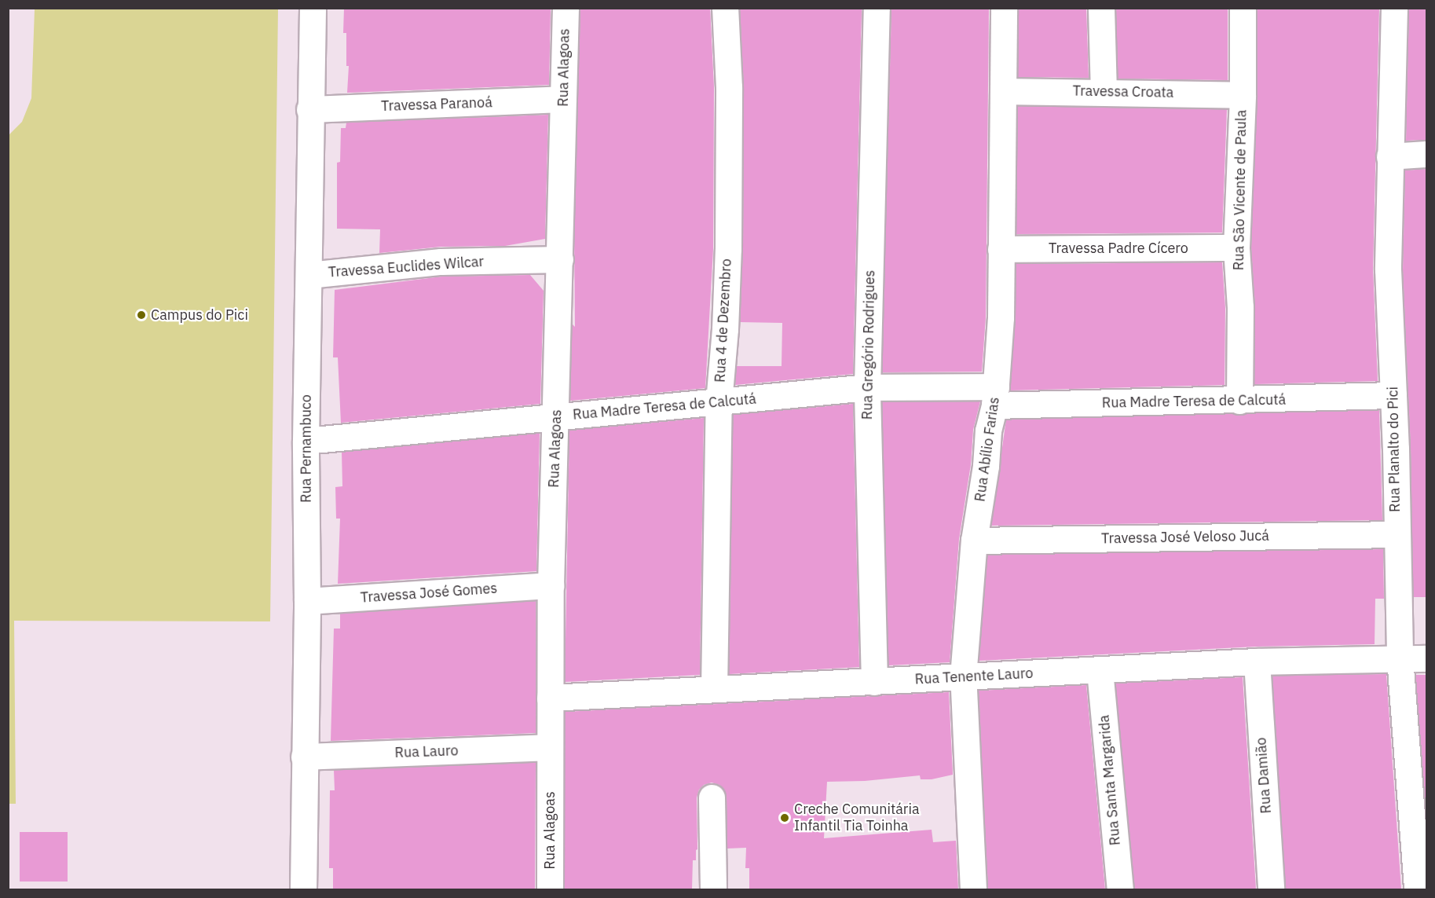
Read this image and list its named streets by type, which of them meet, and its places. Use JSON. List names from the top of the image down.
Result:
{
  "streets": {
    "street": [
      "Rua Alagoas",
      "Travessa Croata",
      "Travessa Paranoá",
      "Rua São Vicente de Paula",
      "Travessa Padre Cícero",
      "Travessa Euclides Wilcar",
      "Rua 4 de Dezembro",
      "Rua Gregório Rodrigues",
      "Rua Madre Teresa de Calcutá",
      "Rua Pernambuco",
      "Rua Abílio Farias",
      "Rua Planalto do Pici",
      "Travessa José Veloso Jucá",
      "Travessa José Gomes",
      "Rua Tenente Lauro",
      "Rua Lauro",
      "Rua Damião",
      "Rua Santa Margarida"
    ]
  },
  "crossings": [
    ["Rua Alagoas", "Travessa Paranoá"],
    ["Rua Alagoas", "Travessa Euclides Wilcar"],
    ["Rua Alagoas", "Rua Madre Teresa de Calcutá"],
    ["Rua Alagoas", "Travessa José Gomes"],
    ["Rua Alagoas", "Rua Tenente Lauro"],
    ["Rua Alagoas", "Rua Lauro"],
    ["Travessa Croata", "Rua São Vicente de Paula"],
    ["Travessa Croata", "Rua Abílio Farias"],
    ["Travessa Paranoá", "Rua Pernambuco"],
    ["Rua São Vicente de Paula", "Travessa Padre Cícero"],
    ["Rua São Vicente de Paula", "Rua Madre Teresa de Calcutá"],
    ["Travessa Padre Cícero", "Rua Abílio Farias"],
    ["Travessa Euclides Wilcar", "Rua Pernambuco"],
    ["Rua 4 de Dezembro", "Rua Madre Teresa de Calcutá"],
    ["Rua 4 de Dezembro", "Rua Tenente Lauro"],
    ["Rua Gregório Rodrigues", "Rua Madre Teresa de Calcutá"],
    ["Rua Gregório Rodrigues", "Rua Tenente Lauro"],
    ["Rua Madre Teresa de Calcutá", "Rua Pernambuco"],
    ["Rua Madre Teresa de Calcutá", "Rua Abílio Farias"],
    ["Rua Madre Teresa de Calcutá", "Rua Planalto do Pici"],
    ["Rua Pernambuco", "Travessa José Gomes"],
    ["Rua Pernambuco", "Rua Lauro"],
    ["Rua Abílio Farias", "Travessa José Veloso Jucá"],
    ["Rua Abílio Farias", "Rua Tenente Lauro"],
    ["Rua Planalto do Pici", "Travessa José Veloso Jucá"],
    ["Rua Planalto do Pici", "Rua Tenente Lauro"],
    ["Rua Tenente Lauro", "Rua Damião"],
    ["Rua Tenente Lauro", "Rua Santa Margarida"]
  ],
  "places": ["Campus do Pici", "Creche Comunitária Infantil Tia Toinha"]
}
